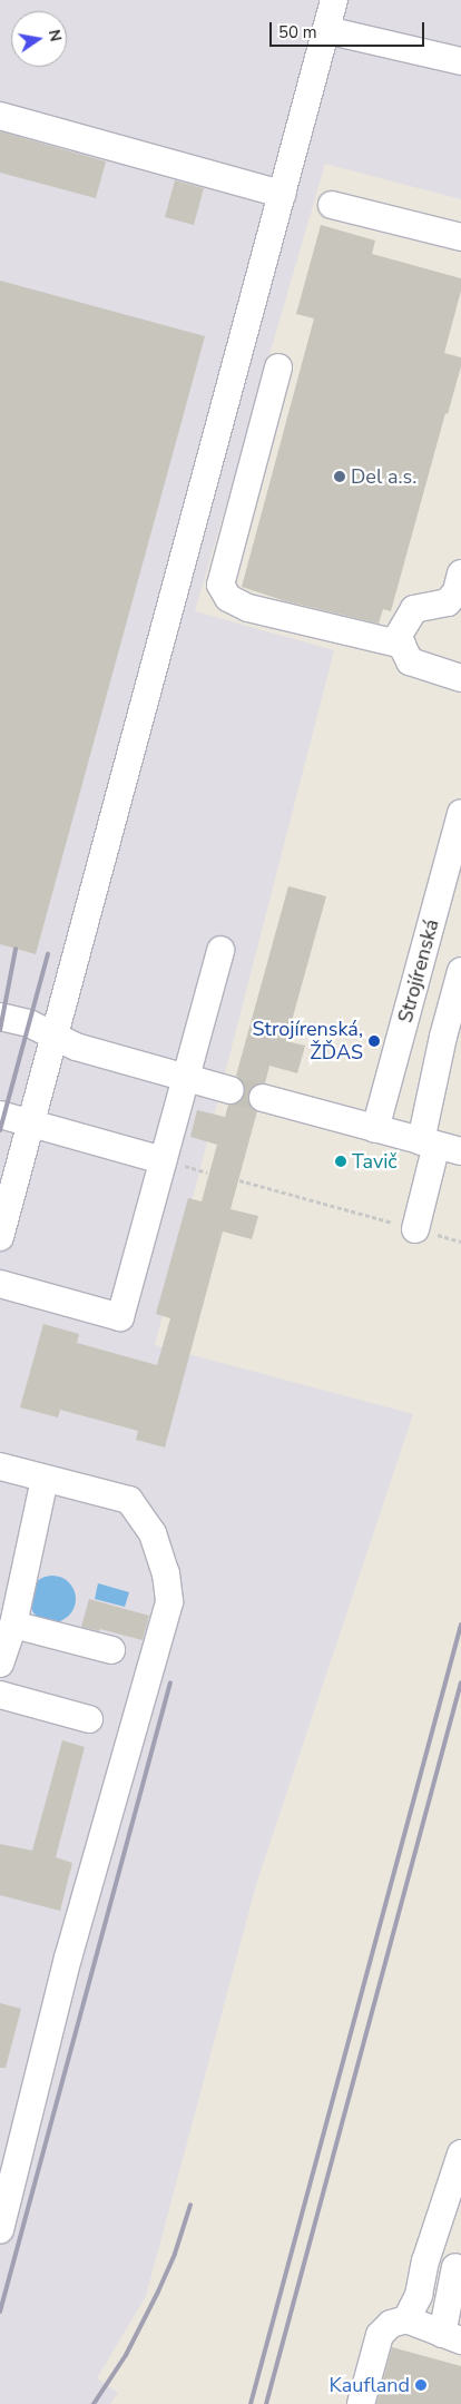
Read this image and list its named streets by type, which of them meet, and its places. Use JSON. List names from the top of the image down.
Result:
{
  "streets": {
    "street": ["Strojírenská"]
  },
  "places": [
    "Del a.s.",
    "Strojírenská, ŽĎAS",
    "Tavič",
    "Kaufland"
  ],
  "scale_bar": "50 m",
  "north": "right"
}
